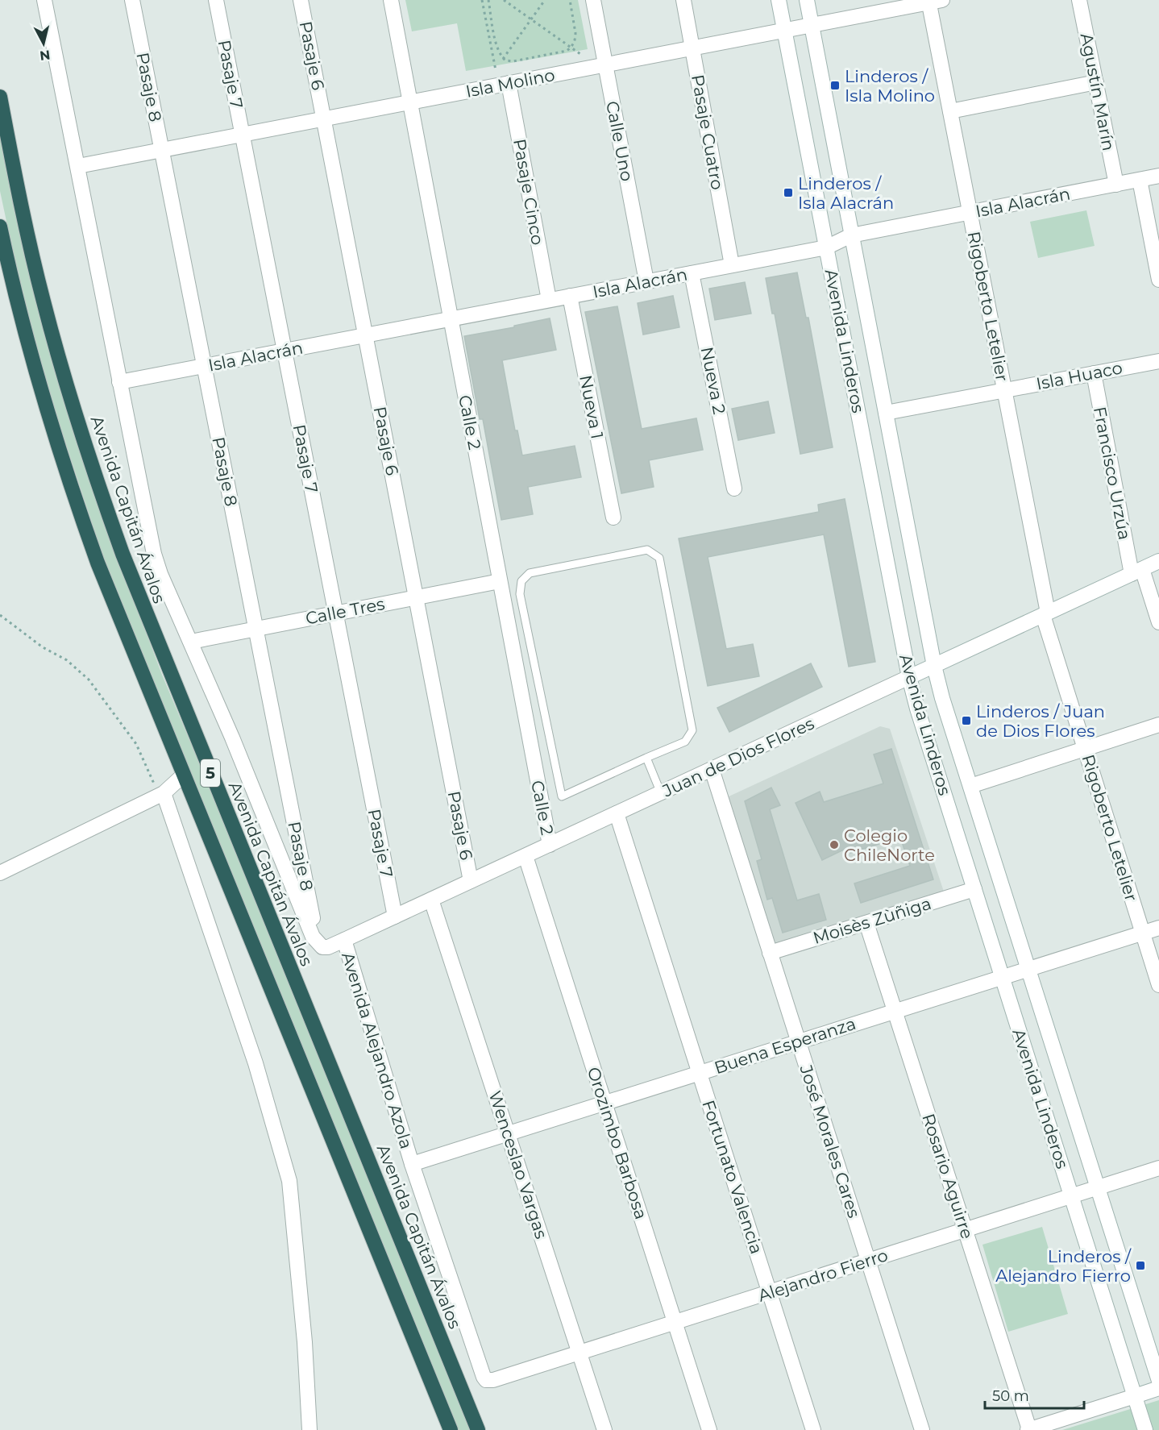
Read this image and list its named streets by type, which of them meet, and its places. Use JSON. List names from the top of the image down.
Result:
{
  "streets": {
    "highway": ["Avenida Capitán Ávalos", "5"],
    "street": [
      "Pasaje 6",
      "Pasaje 7",
      "Isla Molino",
      "Pasaje 8",
      "Agustín Marín",
      "Pasaje Cuatro",
      "Calle Uno",
      "Pasaje Cinco",
      "Isla Alacrán",
      "Rigoberto Letelier",
      "Avenida Linderos",
      "Isla Huaco",
      "Nueva 2",
      "Nueva 1",
      "Calle 2",
      "Francisco Urzúa",
      "Calle Tres",
      "Juan de Dios Flores",
      "Moisès Zùñiga",
      "Buena Esperanza",
      "Avenida Alejandro Azola",
      "José Morales Cares",
      "Orozimbo Barbosa",
      "Wenceslao Vargas",
      "Rosario Aguirre",
      "Fortunato Valencia",
      "Alejandro Fierro"
    ]
  },
  "crossings": [
    ["Pasaje 6", "Isla Molino"],
    ["Pasaje 6", "Isla Alacrán"],
    ["Pasaje 6", "Calle Tres"],
    ["Pasaje 6", "Juan de Dios Flores"],
    ["Pasaje 7", "Isla Molino"],
    ["Pasaje 7", "Isla Alacrán"],
    ["Pasaje 7", "Calle Tres"],
    ["Pasaje 7", "Juan de Dios Flores"],
    ["Isla Molino", "Pasaje 8"],
    ["Isla Molino", "Pasaje Cuatro"],
    ["Isla Molino", "Calle Uno"],
    ["Isla Molino", "Pasaje Cinco"],
    ["Isla Molino", "Rigoberto Letelier"],
    ["Isla Molino", "Avenida Linderos"],
    ["Isla Molino", "Calle 2"],
    ["Isla Molino", "Avenida Capitán Ávalos"],
    ["Pasaje 8", "Isla Alacrán"],
    ["Pasaje 8", "Avenida Capitán Ávalos"],
    ["Pasaje 8", "Calle Tres"],
    ["Pasaje 8", "Juan de Dios Flores"],
    ["Agustín Marín", "Isla Alacrán"],
    ["Pasaje Cuatro", "Isla Alacrán"],
    ["Calle Uno", "Isla Alacrán"],
    ["Pasaje Cinco", "Isla Alacrán"],
    ["Isla Alacrán", "Rigoberto Letelier"],
    ["Isla Alacrán", "Avenida Linderos"],
    ["Isla Alacrán", "Nueva 2"],
    ["Isla Alacrán", "Nueva 1"],
    ["Isla Alacrán", "Calle 2"],
    ["Isla Alacrán", "Avenida Capitán Ávalos"],
    ["Rigoberto Letelier", "Isla Huaco"],
    ["Rigoberto Letelier", "Juan de Dios Flores"],
    ["Rigoberto Letelier", "Buena Esperanza"],
    ["Avenida Linderos", "Isla Huaco"],
    ["Avenida Linderos", "Juan de Dios Flores"],
    ["Avenida Linderos", "Moisès Zùñiga"],
    ["Avenida Linderos", "Buena Esperanza"],
    ["Avenida Linderos", "Alejandro Fierro"],
    ["Isla Huaco", "Francisco Urzúa"],
    ["Calle 2", "Calle Tres"],
    ["Calle 2", "Juan de Dios Flores"],
    ["Francisco Urzúa", "Juan de Dios Flores"],
    ["Avenida Capitán Ávalos", "Calle Tres"],
    ["Avenida Capitán Ávalos", "Juan de Dios Flores"],
    ["Juan de Dios Flores", "Avenida Alejandro Azola"],
    ["Juan de Dios Flores", "José Morales Cares"],
    ["Juan de Dios Flores", "Orozimbo Barbosa"],
    ["Juan de Dios Flores", "Wenceslao Vargas"],
    ["Juan de Dios Flores", "Fortunato Valencia"],
    ["Moisès Zùñiga", "José Morales Cares"],
    ["Moisès Zùñiga", "Rosario Aguirre"],
    ["Buena Esperanza", "Avenida Alejandro Azola"],
    ["Buena Esperanza", "José Morales Cares"],
    ["Buena Esperanza", "Orozimbo Barbosa"],
    ["Buena Esperanza", "Wenceslao Vargas"],
    ["Buena Esperanza", "Rosario Aguirre"],
    ["Buena Esperanza", "Fortunato Valencia"],
    ["Avenida Alejandro Azola", "Alejandro Fierro"],
    ["José Morales Cares", "Alejandro Fierro"],
    ["Orozimbo Barbosa", "Alejandro Fierro"],
    ["Wenceslao Vargas", "Alejandro Fierro"],
    ["Rosario Aguirre", "Alejandro Fierro"],
    ["Fortunato Valencia", "Alejandro Fierro"]
  ],
  "places": {
    "transit": [
      "Linderos / Isla Molino",
      "Linderos / Isla Alacrán",
      "Linderos / Juan de Dios Flores",
      "Linderos / Alejandro Fierro"
    ],
    "other": ["Colegio ChileNorte"]
  },
  "scale_bar": "50 m",
  "north": "bottom"
}
